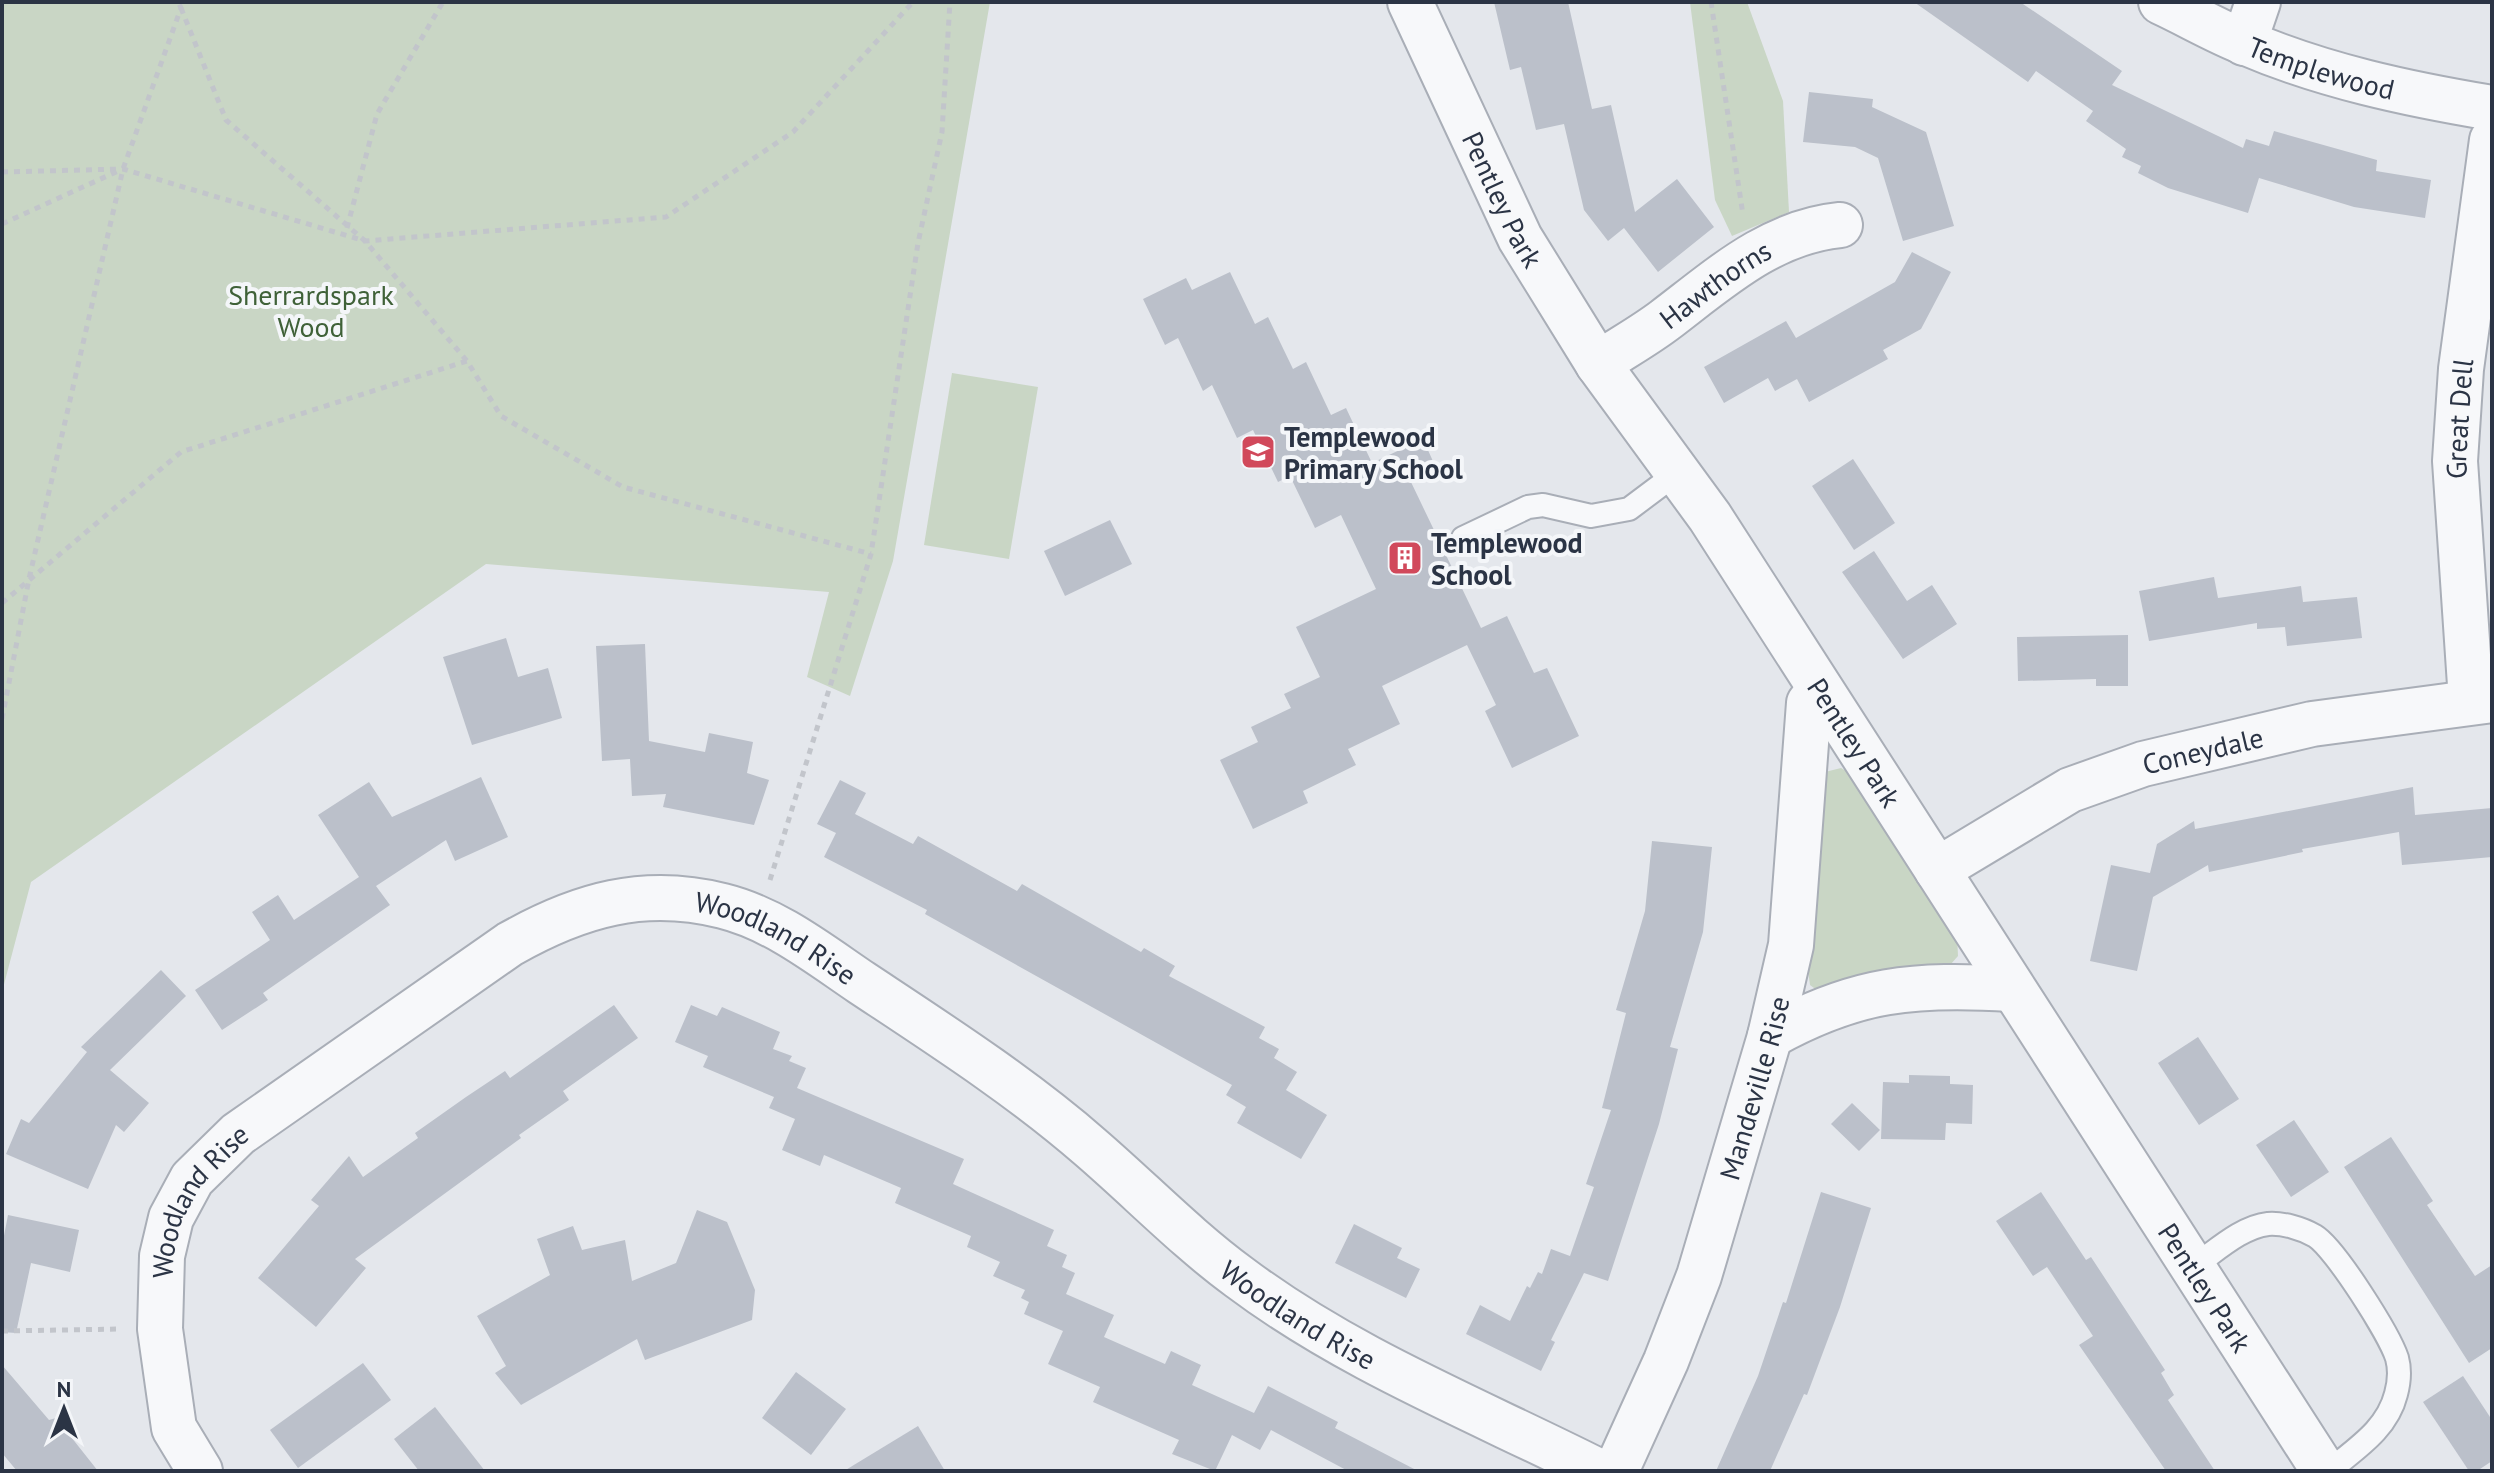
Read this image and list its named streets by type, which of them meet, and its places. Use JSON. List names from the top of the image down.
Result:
{
  "streets": {
    "street": [
      "Templewood",
      "Pentley Park",
      "Hawthorns",
      "Great Dell",
      "Coneydale",
      "Woodland Rise",
      "Mandeville Rise"
    ]
  },
  "crossings": [
    ["Pentley Park", "Hawthorns"],
    ["Pentley Park", "Coneydale"],
    ["Pentley Park", "Mandeville Rise"],
    ["Great Dell", "Coneydale"]
  ],
  "parks": ["Sherrardspark Wood"],
  "places": {
    "school or university": ["Templewood Primary School"],
    "building": ["Templewood School"]
  },
  "north": "top"
}
